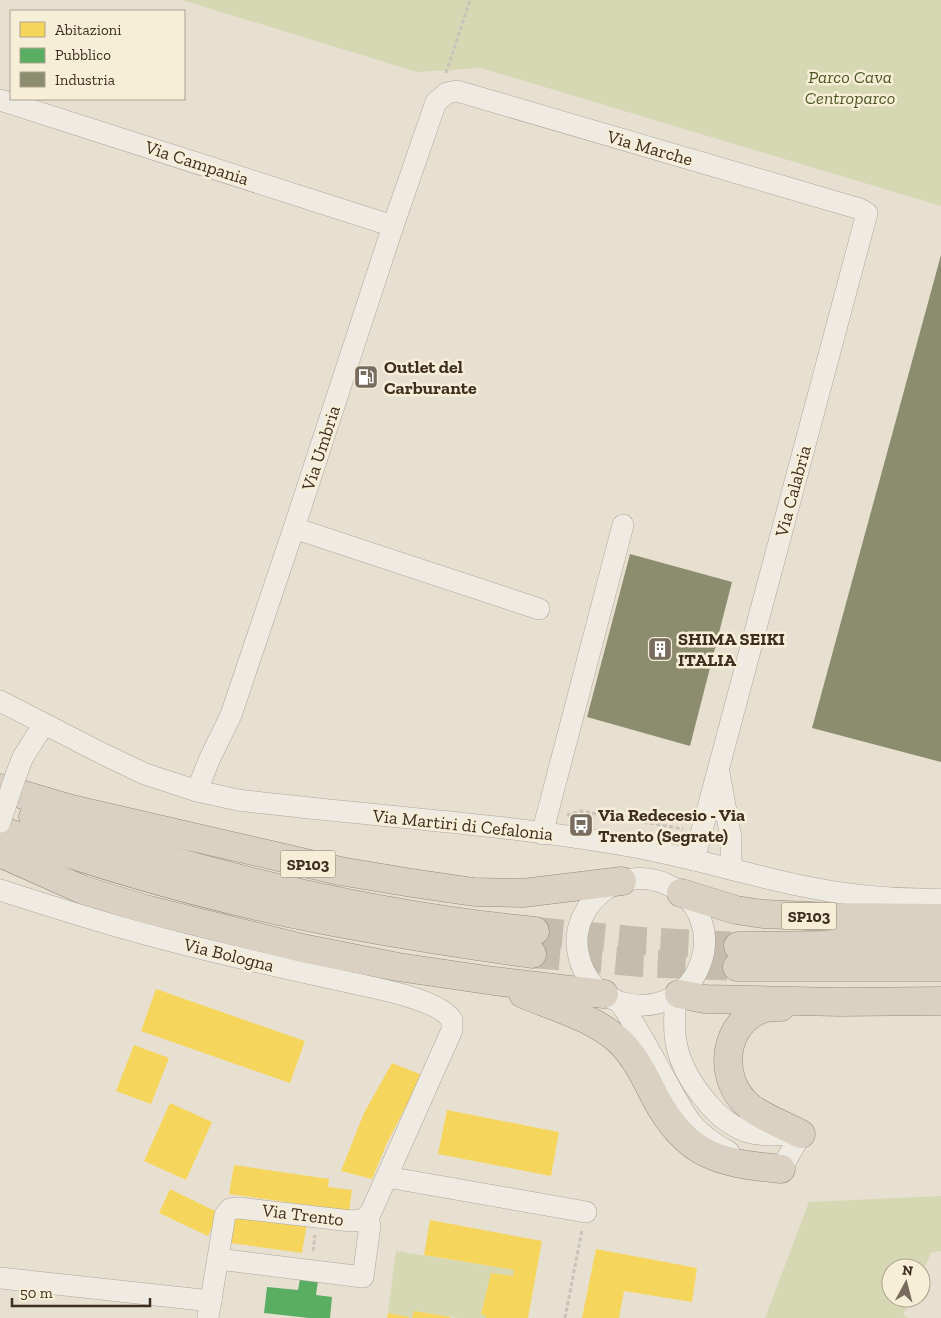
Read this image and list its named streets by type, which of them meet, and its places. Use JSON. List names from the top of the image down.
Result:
{
  "streets": {
    "highway": ["SP103"],
    "street": [
      "Via Marche",
      "Via Campania",
      "Via Umbria",
      "Via Calabria",
      "Via Martiri di Cefalonia",
      "Via Bologna",
      "Via Trento"
    ]
  },
  "crossings": [
    ["Via Marche", "Via Umbria"],
    ["Via Marche", "Via Calabria"],
    ["Via Campania", "Via Umbria"],
    ["Via Umbria", "Via Martiri di Cefalonia"],
    ["Via Calabria", "Via Martiri di Cefalonia"],
    ["Via Bologna", "Via Trento"]
  ],
  "parks": ["Parco Cava Centroparco"],
  "places": {
    "fuel station": ["Outlet del Carburante"],
    "building": ["SHIMA SEIKI ITALIA"],
    "bus stop": ["Via Redecesio - Via Trento (Segrate)"]
  },
  "legend": ["Abitazioni", "Pubblico", "Industria"],
  "scale_bar": "50 m",
  "north": "top"
}
